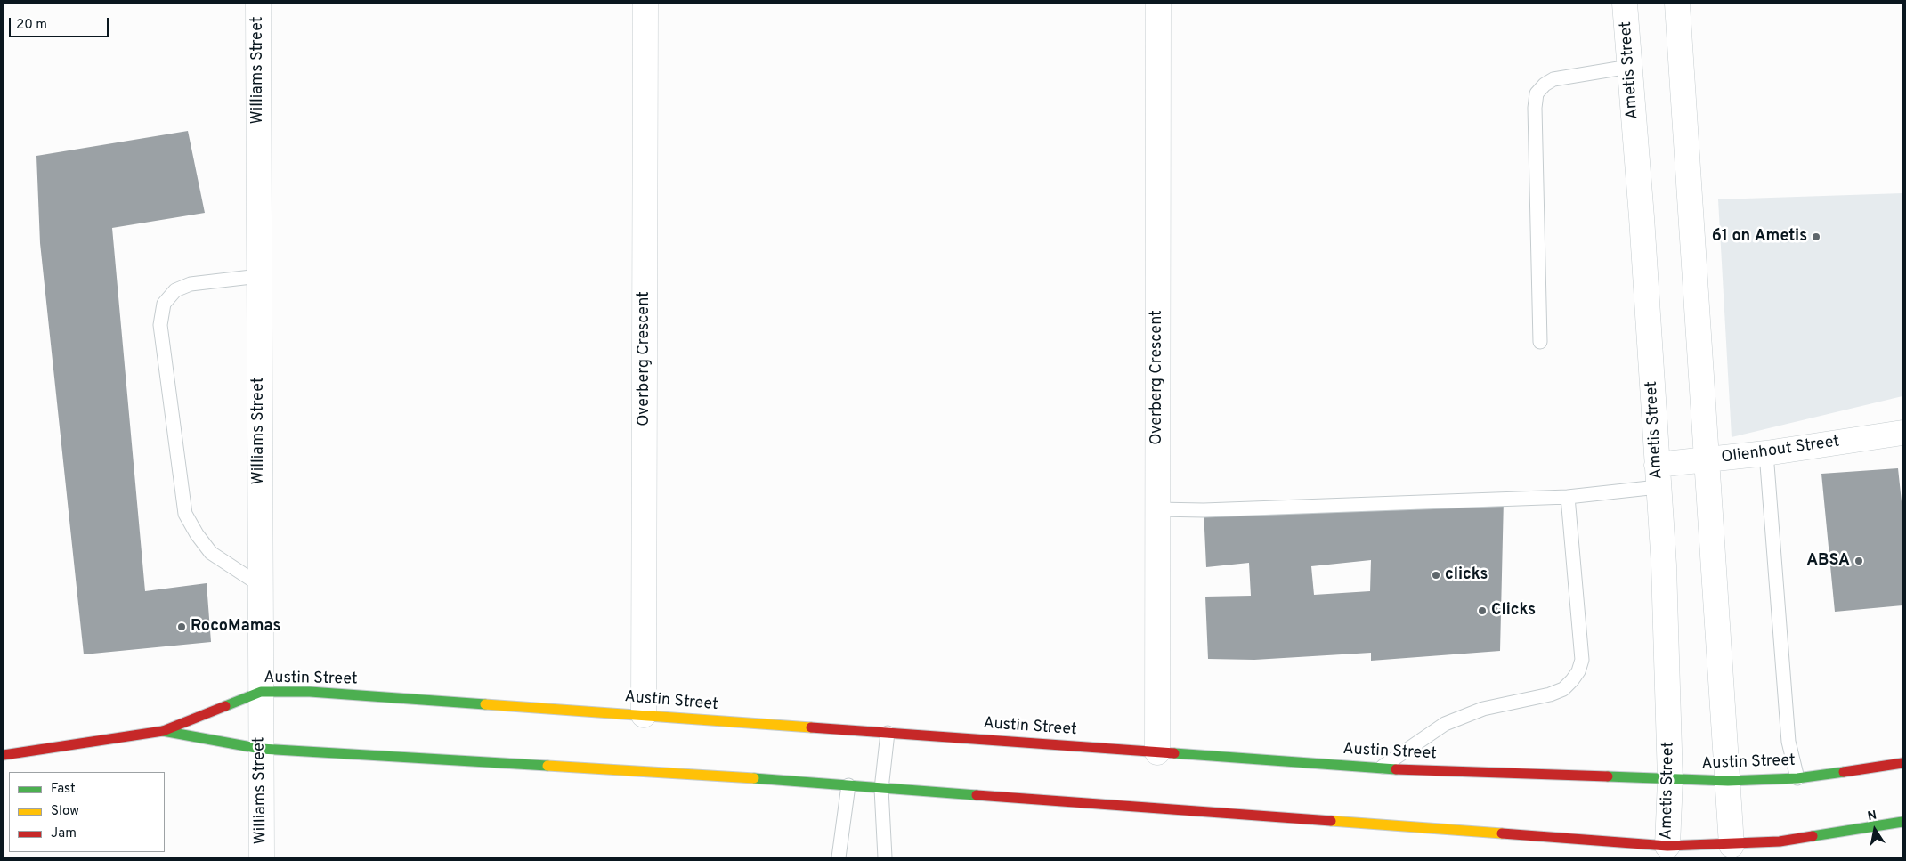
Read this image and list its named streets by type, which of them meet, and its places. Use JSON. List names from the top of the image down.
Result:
{
  "streets": {
    "street": [
      "Williams Street",
      "Ametis Street",
      "Overberg Crescent",
      "Olienhout Street",
      "Austin Street"
    ]
  },
  "crossings": [
    ["Williams Street", "Austin Street"],
    ["Ametis Street", "Olienhout Street"],
    ["Ametis Street", "Austin Street"],
    ["Overberg Crescent", "Austin Street"]
  ],
  "places": [
    "61 on Ametis",
    "ABSA",
    "clicks",
    "Clicks",
    "RocoMamas"
  ],
  "legend": ["Fast", "Slow", "Jam"],
  "scale_bar": "20 m",
  "north": "top"
}
